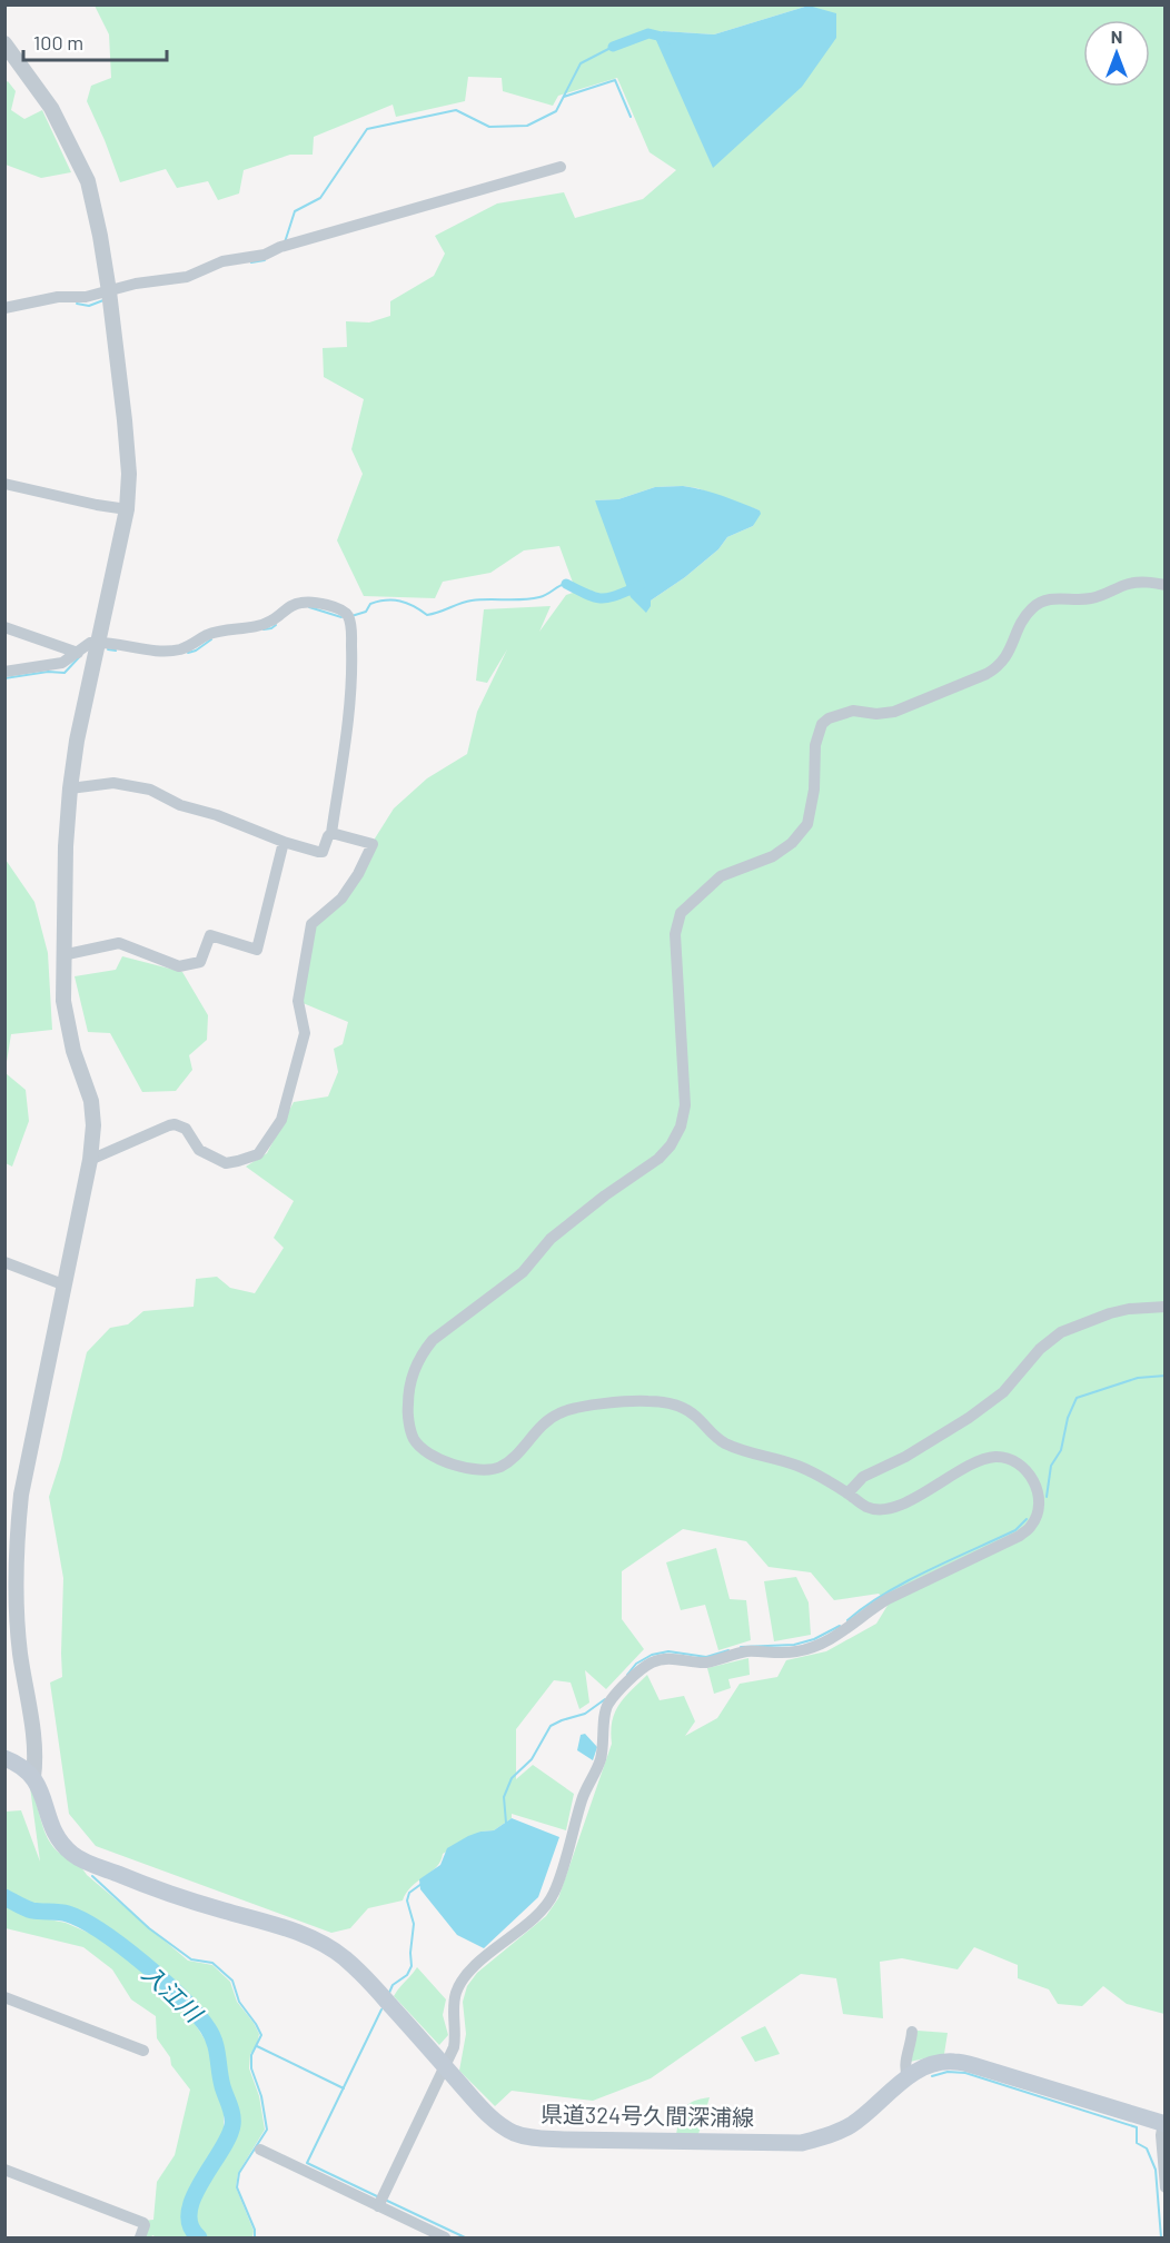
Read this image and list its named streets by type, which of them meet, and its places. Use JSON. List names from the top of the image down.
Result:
{
  "streets": {
    "main road": ["県道324号久間深浦線"]
  },
  "water": ["入江川"],
  "scale_bar": "100 m",
  "north": "top"
}
